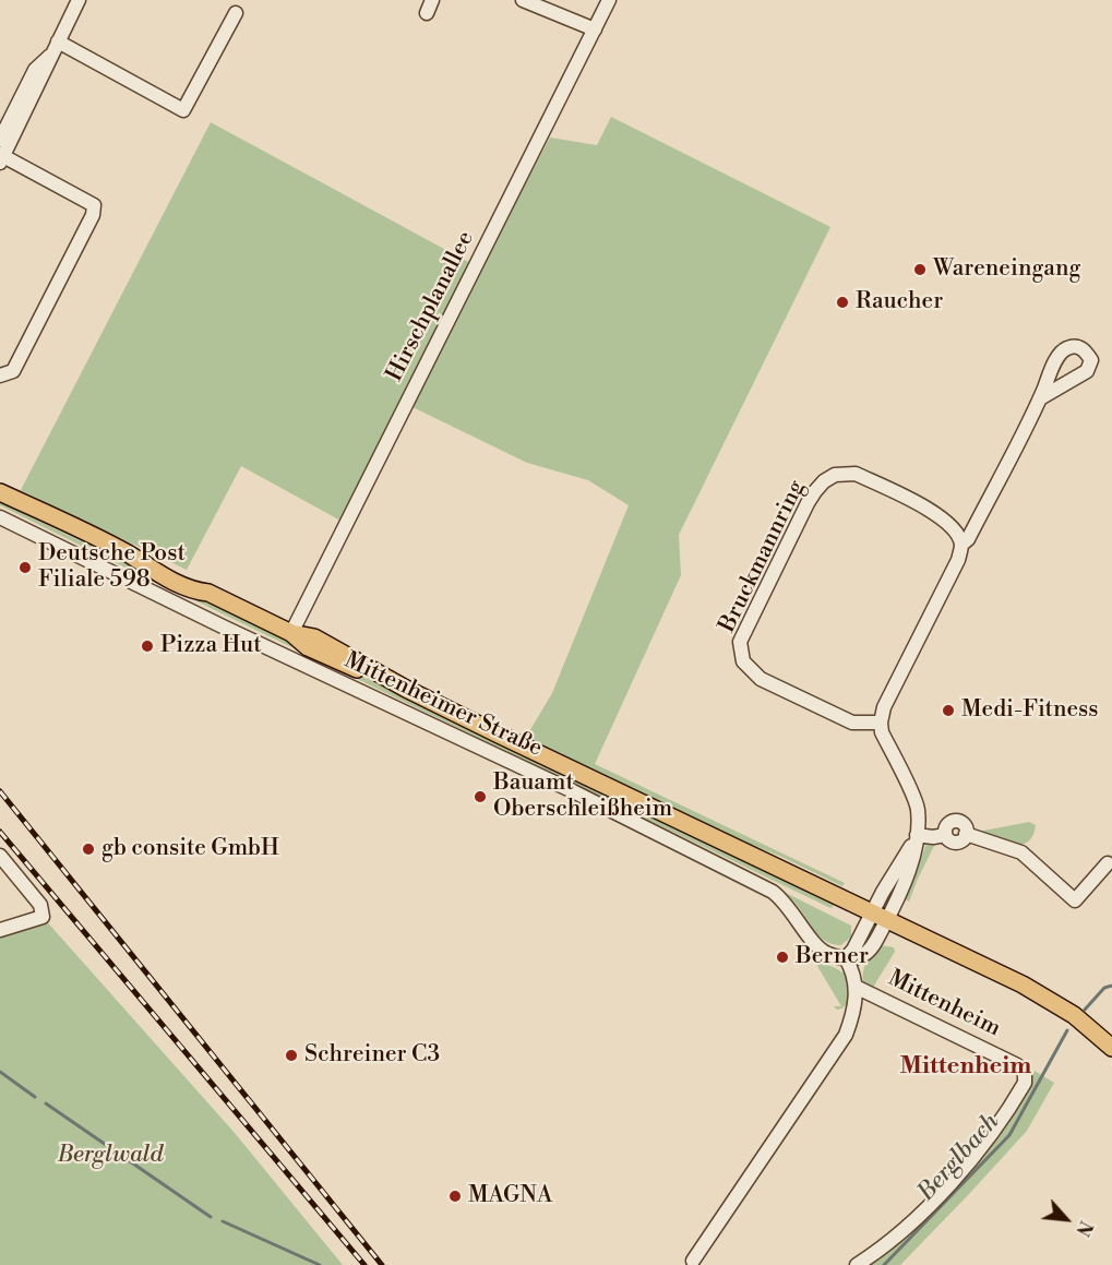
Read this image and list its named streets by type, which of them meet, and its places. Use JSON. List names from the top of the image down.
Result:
{
  "streets": {
    "main road": ["Mittenheimer Straße"],
    "street": ["Hirschplanallee", "Bruckmannring", "Mittenheim"]
  },
  "crossings": [
    ["Hirschplanallee", "Mittenheimer Straße"],
    ["Mittenheimer Straße", "Mittenheim"]
  ],
  "districts": ["Mittenheim"],
  "water": ["Berglbach"],
  "parks": ["Berglwald"],
  "places": [
    "Wareneingang",
    "Raucher",
    "Deutsche Post Filiale 598",
    "Pizza Hut",
    "Medi-Fitness",
    "Bauamt Oberschleißheim",
    "gb consite GmbH",
    "Berner",
    "Schreiner C3",
    "MAGNA"
  ],
  "north": "bottom right"
}
